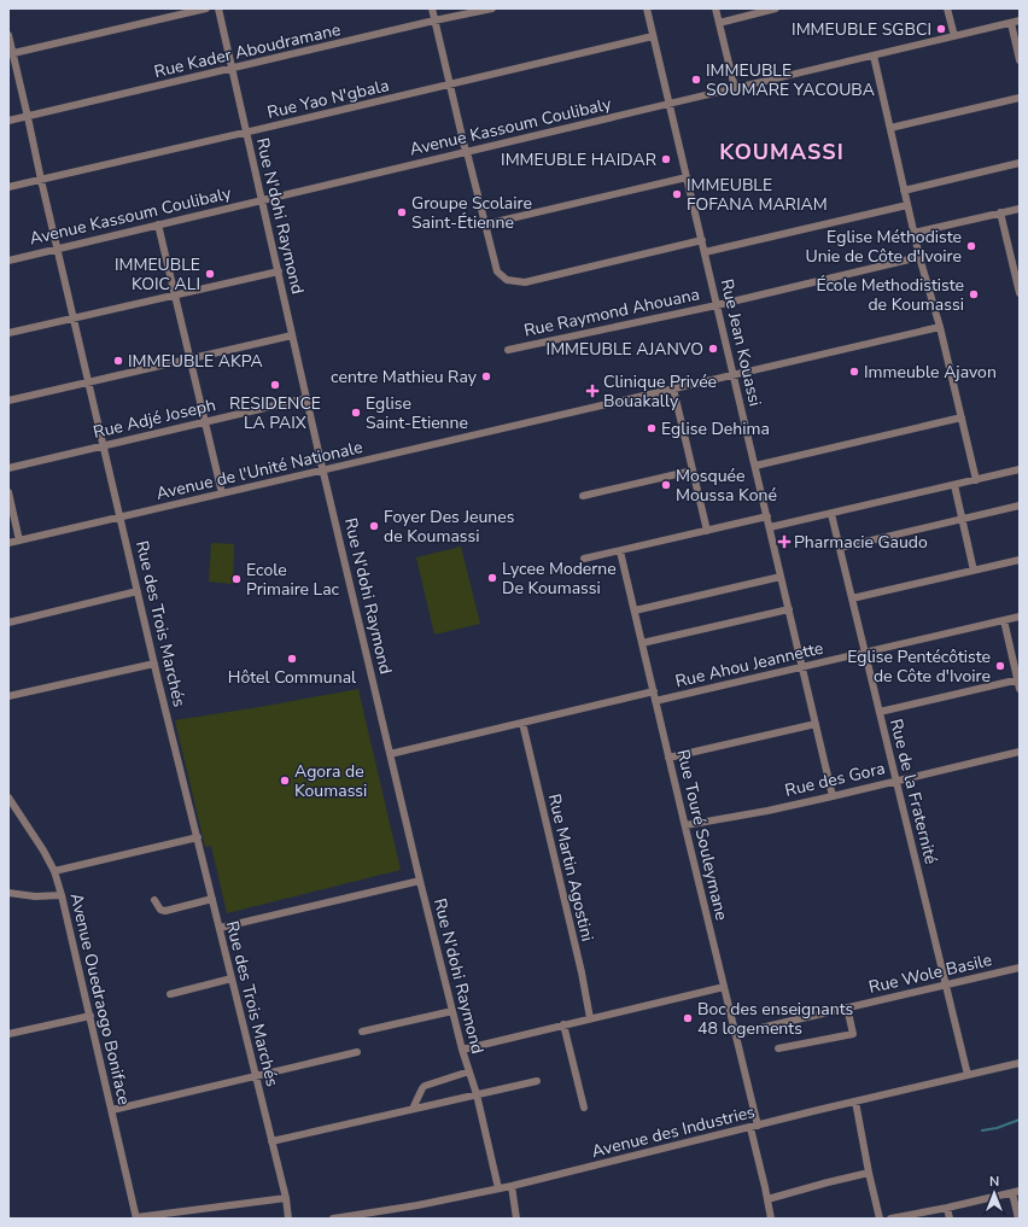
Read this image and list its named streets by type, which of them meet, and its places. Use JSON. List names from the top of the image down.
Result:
{
  "streets": {
    "street": [
      "Rue Kader Aboudramane",
      "Rue Yao N'gbala",
      "Avenue Kassoum Coulibaly",
      "Rue N'dohi Raymond",
      "Rue Raymond Ahouana",
      "Rue Jean Kouassi",
      "Rue Adjé Joseph",
      "Avenue de l'Unité Nationale",
      "Rue des Trois Marchés",
      "Rue Ahou Jeannette",
      "Rue des Gora",
      "Rue de la Fraternité",
      "Rue Touré Souleymane",
      "Rue Martin Agostini",
      "Rue Wole Basile",
      "Avenue Ouedraogo Boniface",
      "Avenue des Industries"
    ]
  },
  "crossings": [
    ["Rue Kader Aboudramane", "Rue N'dohi Raymond"],
    ["Rue Kader Aboudramane", "Rue des Trois Marchés"],
    ["Rue Yao N'gbala", "Rue N'dohi Raymond"],
    ["Rue Yao N'gbala", "Rue Jean Kouassi"],
    ["Rue Yao N'gbala", "Rue des Trois Marchés"],
    ["Avenue Kassoum Coulibaly", "Rue N'dohi Raymond"],
    ["Avenue Kassoum Coulibaly", "Rue Jean Kouassi"],
    ["Avenue Kassoum Coulibaly", "Rue des Trois Marchés"],
    ["Rue N'dohi Raymond", "Rue Adjé Joseph"],
    ["Rue N'dohi Raymond", "Avenue de l'Unité Nationale"],
    ["Rue N'dohi Raymond", "Avenue des Industries"],
    ["Rue Raymond Ahouana", "Rue Jean Kouassi"],
    ["Rue Jean Kouassi", "Avenue de l'Unité Nationale"],
    ["Rue Jean Kouassi", "Rue Ahou Jeannette"],
    ["Rue Jean Kouassi", "Rue des Gora"],
    ["Rue Adjé Joseph", "Rue des Trois Marchés"],
    ["Avenue de l'Unité Nationale", "Rue des Trois Marchés"],
    ["Rue Ahou Jeannette", "Rue de la Fraternité"],
    ["Rue Ahou Jeannette", "Rue Touré Souleymane"],
    ["Rue des Gora", "Rue de la Fraternité"],
    ["Rue des Gora", "Rue Touré Souleymane"],
    ["Rue de la Fraternité", "Rue Wole Basile"],
    ["Rue de la Fraternité", "Avenue des Industries"],
    ["Rue Touré Souleymane", "Rue Wole Basile"],
    ["Rue Touré Souleymane", "Avenue des Industries"]
  ],
  "districts": ["KOUMASSI"],
  "places": {
    "other": [
      "IMMEUBLE SGBCI",
      "IMMEUBLE SOUMARE YACOUBA",
      "IMMEUBLE HAIDAR",
      "IMMEUBLE FOFANA MARIAM",
      "Groupe Scolaire Saint-Étienne",
      "Eglise Méthodiste Unie de Côte d'Ivoire",
      "IMMEUBLE KOIC ALI",
      "École Methodististe de Koumassi",
      "IMMEUBLE AJANVO",
      "IMMEUBLE AKPA",
      "Immeuble Ajavon",
      "centre Mathieu Ray",
      "RESIDENCE LA PAIX",
      "Eglise Saint-Etienne",
      "Eglise Dehima",
      "Mosquée Moussa Koné",
      "Foyer Des Jeunes de Koumassi",
      "Lycee Moderne De Koumassi",
      "Ecole Primaire Lac",
      "Hôtel Communal",
      "Eglise Pentécôtiste de Côte d'Ivoire",
      "Agora de Koumassi",
      "Boc des enseignants 48 logements"
    ],
    "health": ["Clinique Privée Bouakally", "Pharmacie Gaudo"]
  },
  "north": "top"
}
